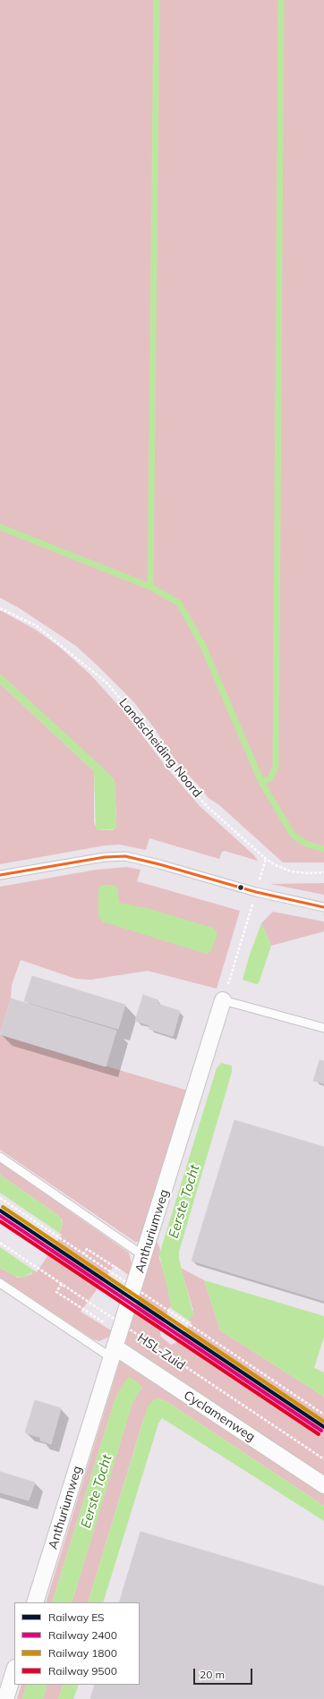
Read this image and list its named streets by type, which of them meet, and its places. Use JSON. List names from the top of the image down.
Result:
{
  "streets": {
    "street": ["Anthuriumweg", "Cyclamenweg"],
    "path": ["Landscheiding Noord", "HSL-Zuid"]
  },
  "crossings": [
    ["Anthuriumweg", "Cyclamenweg"]
  ],
  "water": ["Eerste Tocht"],
  "lines": [
    "rail line 1800",
    "rail line ES",
    "rail line 2400",
    "rail line 9500"
  ],
  "legend": [
    "Railway ES",
    "Railway 2400",
    "Railway 1800",
    "Railway 9500"
  ],
  "scale_bar": "20 m"
}
